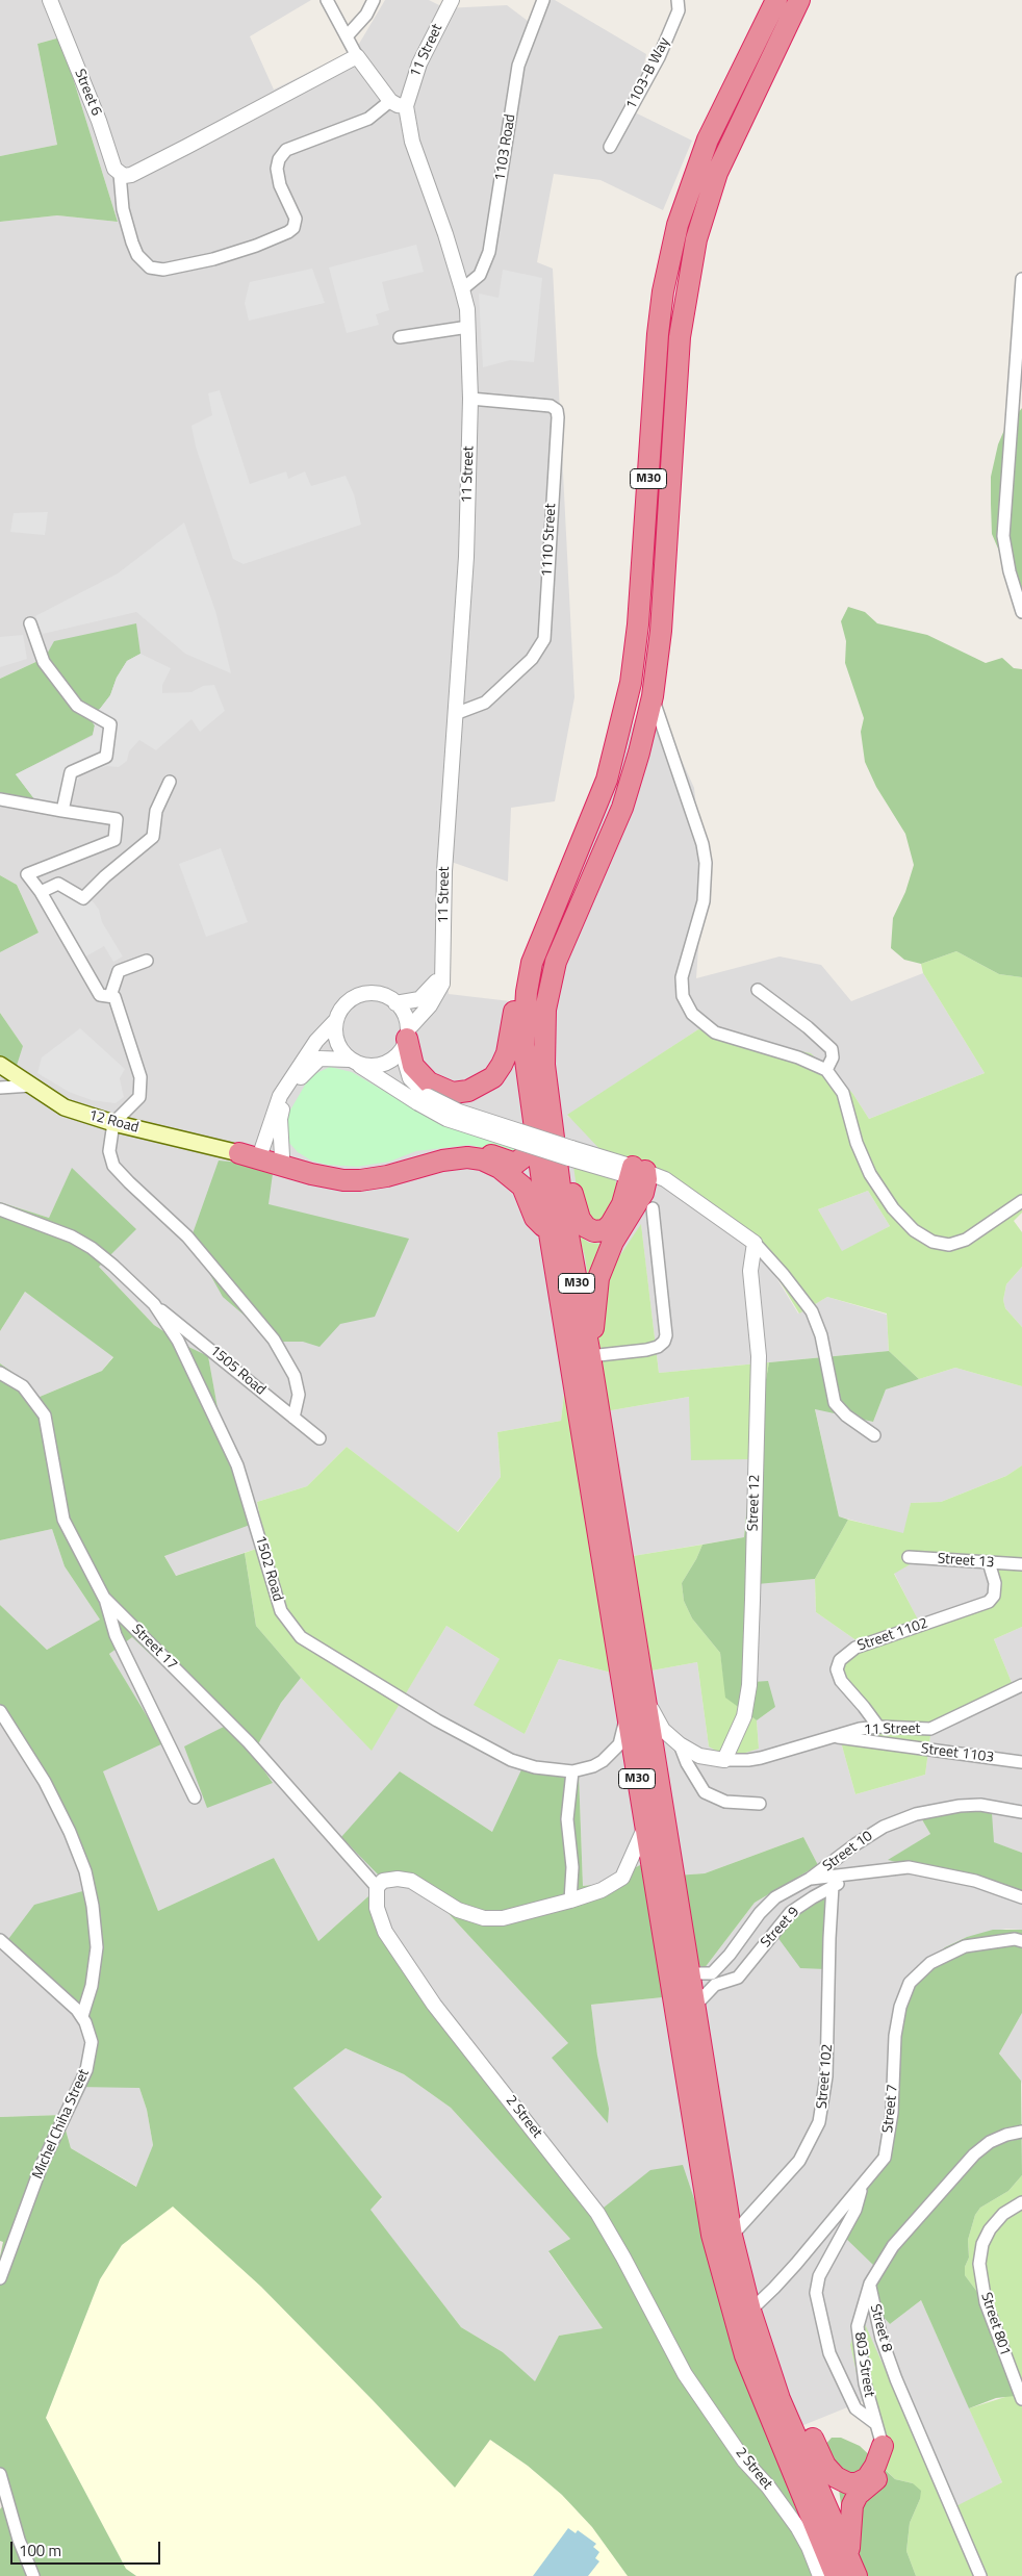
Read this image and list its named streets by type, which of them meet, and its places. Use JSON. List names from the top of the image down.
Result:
{
  "streets": {
    "highway": ["M30"],
    "main road": ["12 Road"],
    "street": [
      "11 Street",
      "1103-B Way",
      "Street 6",
      "1103 Road",
      "1110 Street",
      "1505 Road",
      "Street 12",
      "Street 13",
      "1502 Road",
      "Street 1102",
      "Street 17",
      "Street 1103",
      "Street 10",
      "Street 9",
      "Street 102",
      "Street 7",
      "2 Street",
      "Michel Chiha Street",
      "Street 801",
      "Street 8",
      "803 Street"
    ]
  },
  "crossings": [
    ["11 Street", "1103 Road"],
    ["11 Street", "1110 Street"],
    ["11 Street", "Street 12"],
    ["11 Street", "Street 1102"],
    ["11 Street", "Street 1103"],
    ["M30", "1502 Road"],
    ["M30", "Street 10"],
    ["M30", "Street 102"],
    ["M30", "Street 7"],
    ["1505 Road", "1502 Road"],
    ["Street 13", "Street 1102"],
    ["Street 17", "2 Street"],
    ["Street 10", "Street 9"],
    ["Street 9", "Street 102"],
    ["Street 8", "803 Street"]
  ],
  "scale_bar": "100 m"
}
